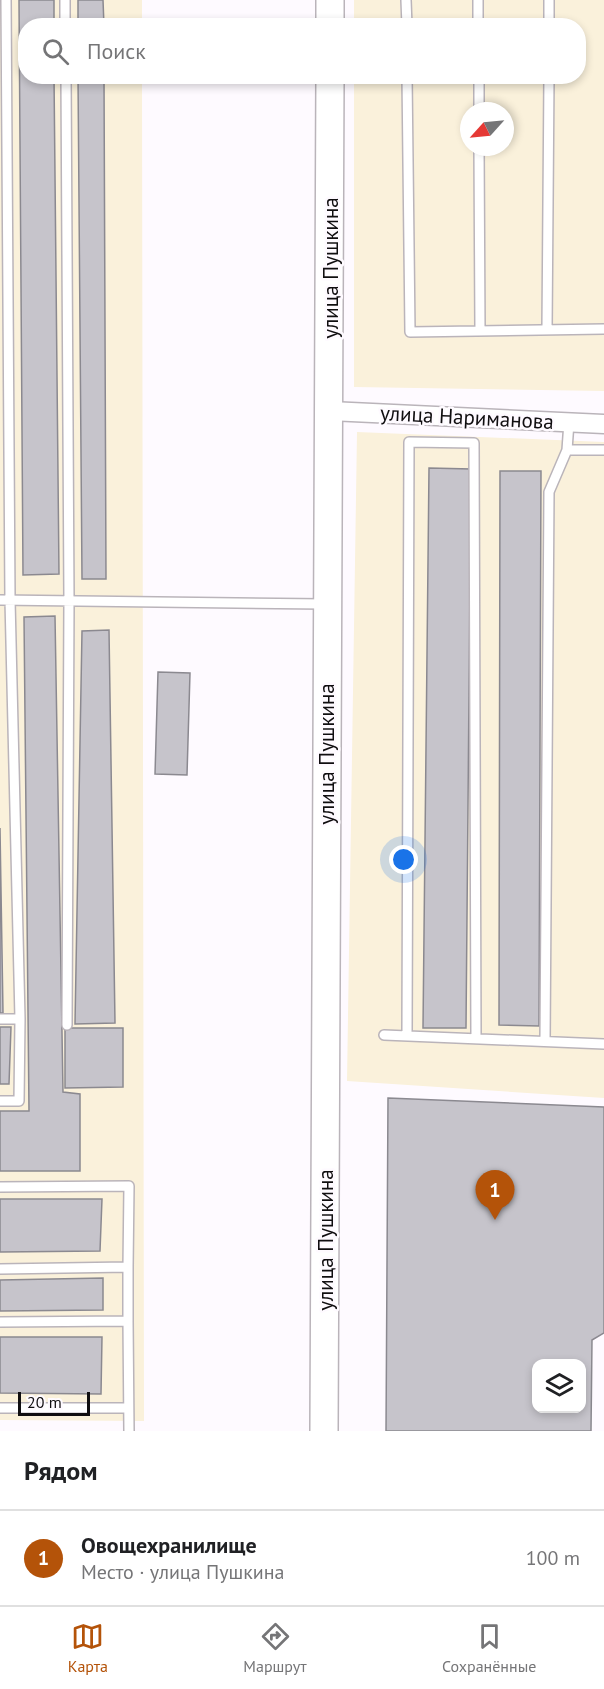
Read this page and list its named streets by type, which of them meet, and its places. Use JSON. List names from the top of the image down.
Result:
{
  "streets": {
    "main road": ["улица Пушкина"],
    "street": ["улица Нариманова"]
  },
  "crossings": [
    ["улица Пушкина", "улица Нариманова"]
  ],
  "scale_bar": "20 m",
  "north": "bottom left",
  "page": {
    "search": "Поиск",
    "pins": "1",
    "scale": "20 m",
    "heading": "Рядом",
    "list": [
      {
        "mark": "1",
        "name": "Овощехранилище",
        "note": "Место · улица Пушкина",
        "value": "100 m"
      }
    ],
    "nav": ["Карта", "Маршрут", "Сохранённые"]
  }
}
